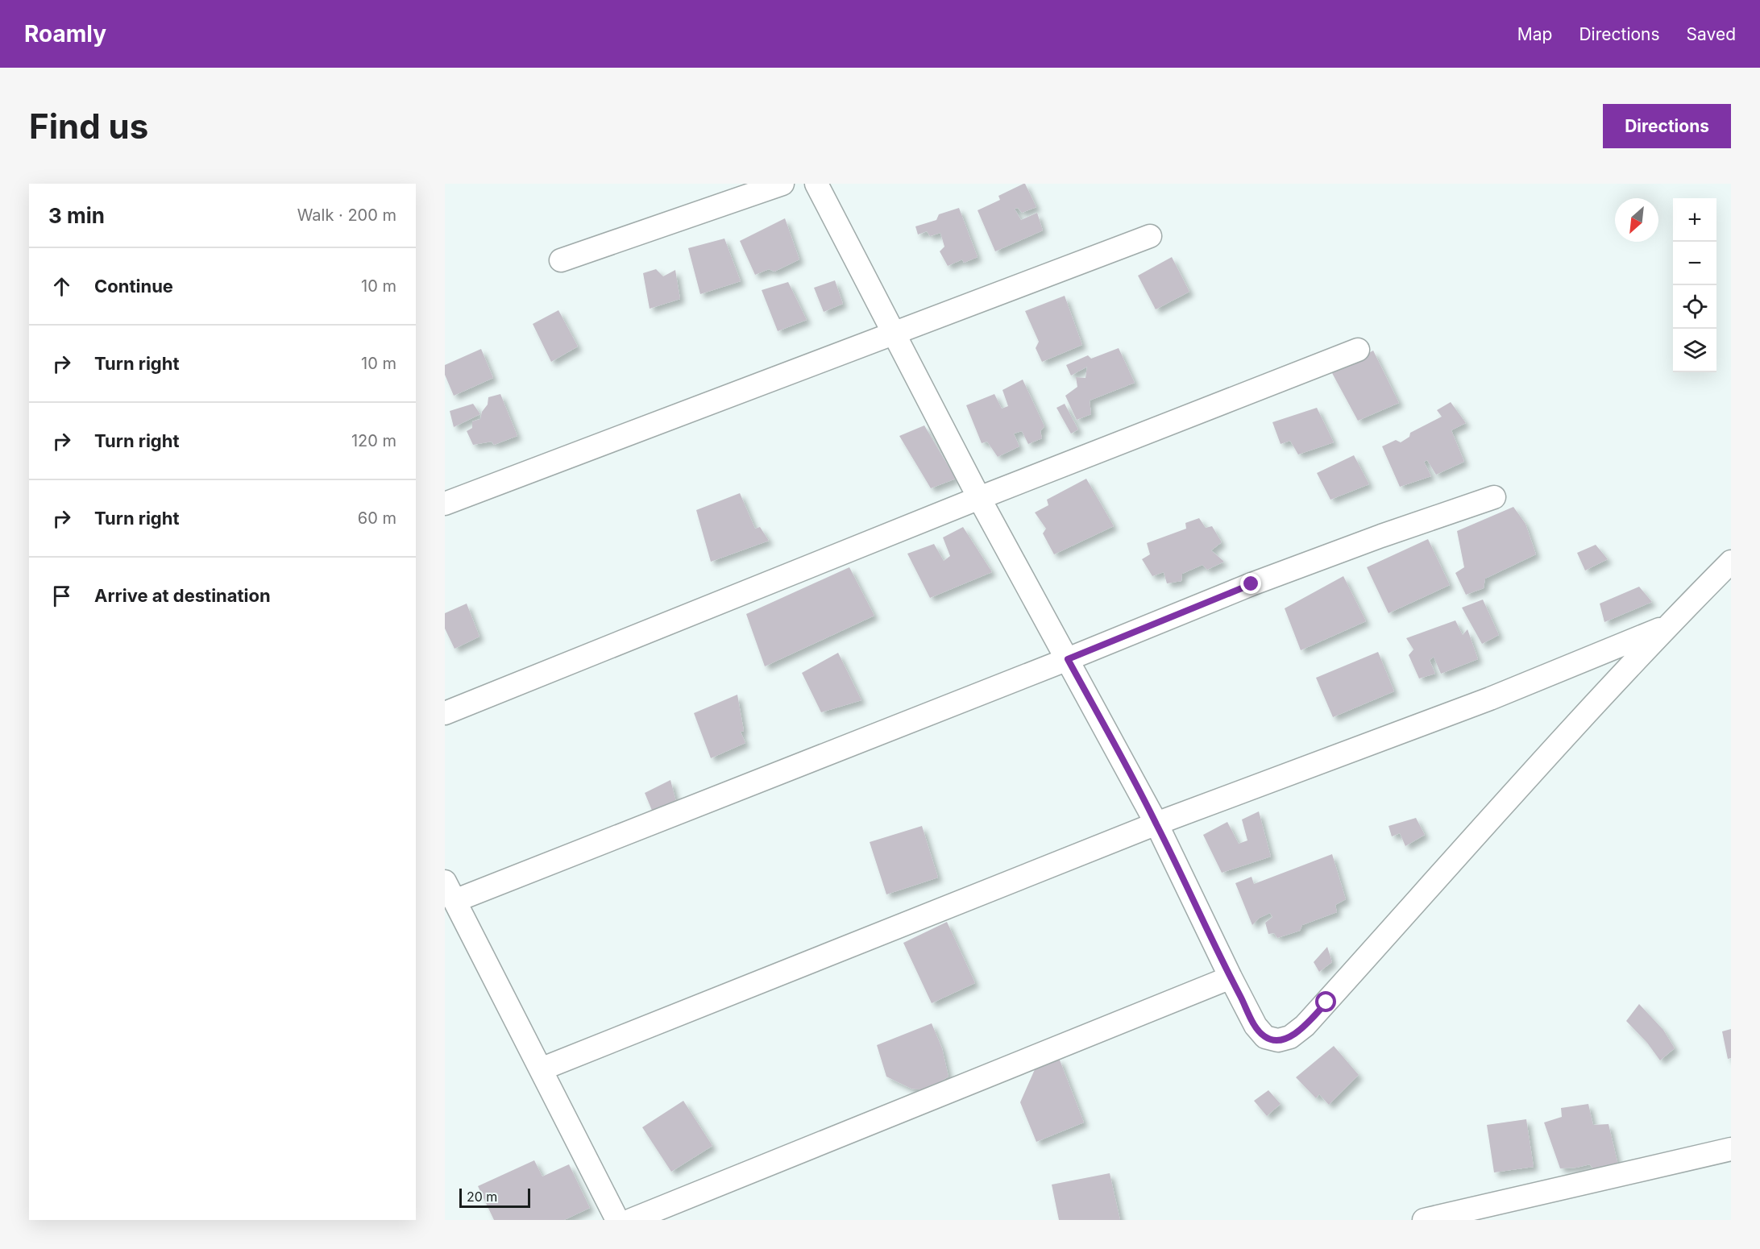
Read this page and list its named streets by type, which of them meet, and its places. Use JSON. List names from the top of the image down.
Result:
{
  "scale_bar": "20 m",
  "north": "bottom left",
  "page": {
    "header": "Roamly",
    "nav": ["Map", "Directions", "Saved"],
    "buttons": "Directions",
    "title": "Find us",
    "heading": ["3 min", "Walk · 200 m"],
    "map_buttons": ["+", "−"],
    "list": [
      ["Continue", "10 m"],
      ["Turn right", "10 m"],
      ["Turn right", "120 m"],
      ["Turn right", "60 m"],
      "Arrive at destination"
    ],
    "scale": "20 m"
  }
}
